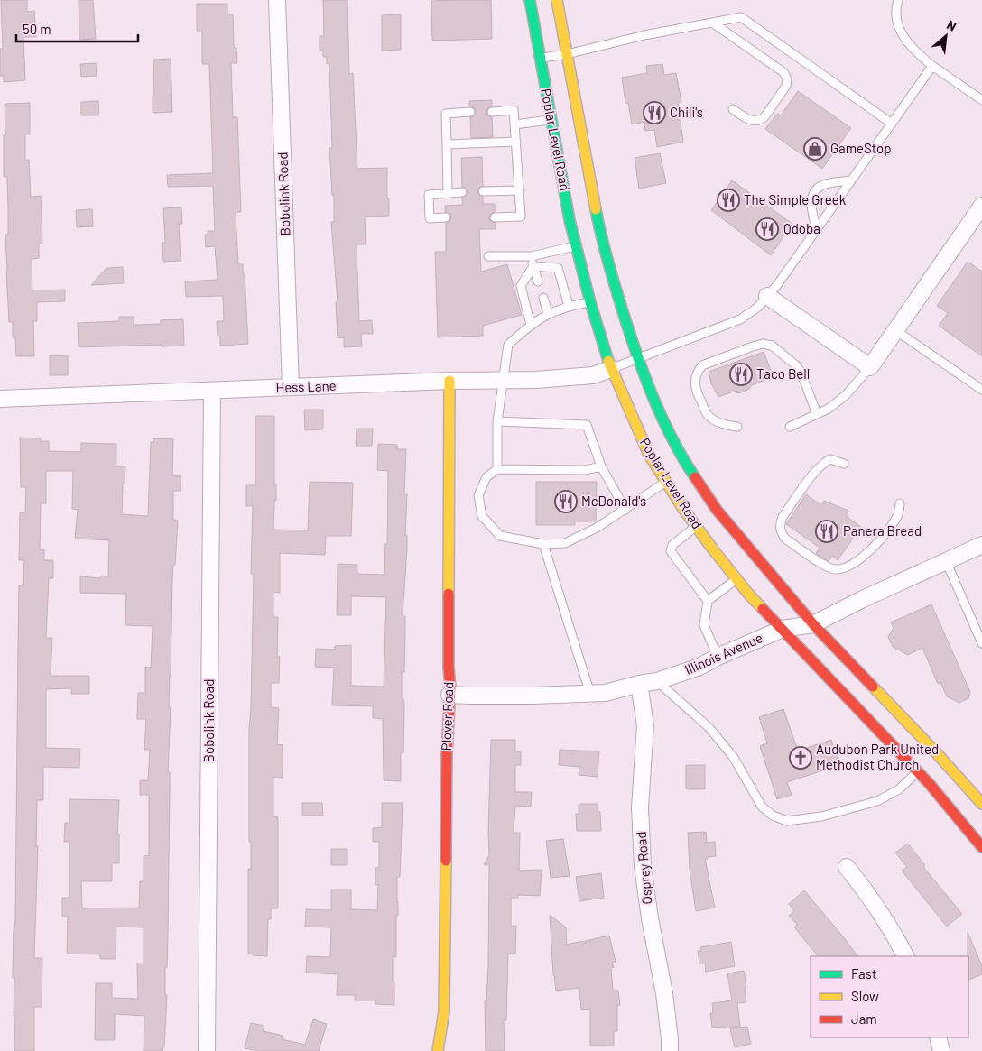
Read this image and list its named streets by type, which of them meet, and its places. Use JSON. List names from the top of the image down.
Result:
{
  "streets": {
    "main road": ["Poplar Level Road", "Plover Road"],
    "street": [
      "Bobolink Road",
      "Hess Lane",
      "Illinois Avenue",
      "Osprey Road"
    ]
  },
  "crossings": [
    ["Poplar Level Road", "Hess Lane"],
    ["Poplar Level Road", "Illinois Avenue"],
    ["Bobolink Road", "Hess Lane"],
    ["Hess Lane", "Plover Road"],
    ["Illinois Avenue", "Plover Road"],
    ["Illinois Avenue", "Osprey Road"]
  ],
  "places": {
    "restaurant": [
      "Chili's",
      "The Simple Greek",
      "Qdoba",
      "Taco Bell",
      "McDonald's",
      "Panera Bread"
    ],
    "shop": ["GameStop"],
    "church": ["Audubon Park United Methodist Church"]
  },
  "legend": ["Fast", "Slow", "Jam"],
  "scale_bar": "50 m",
  "north": "top right"
}
